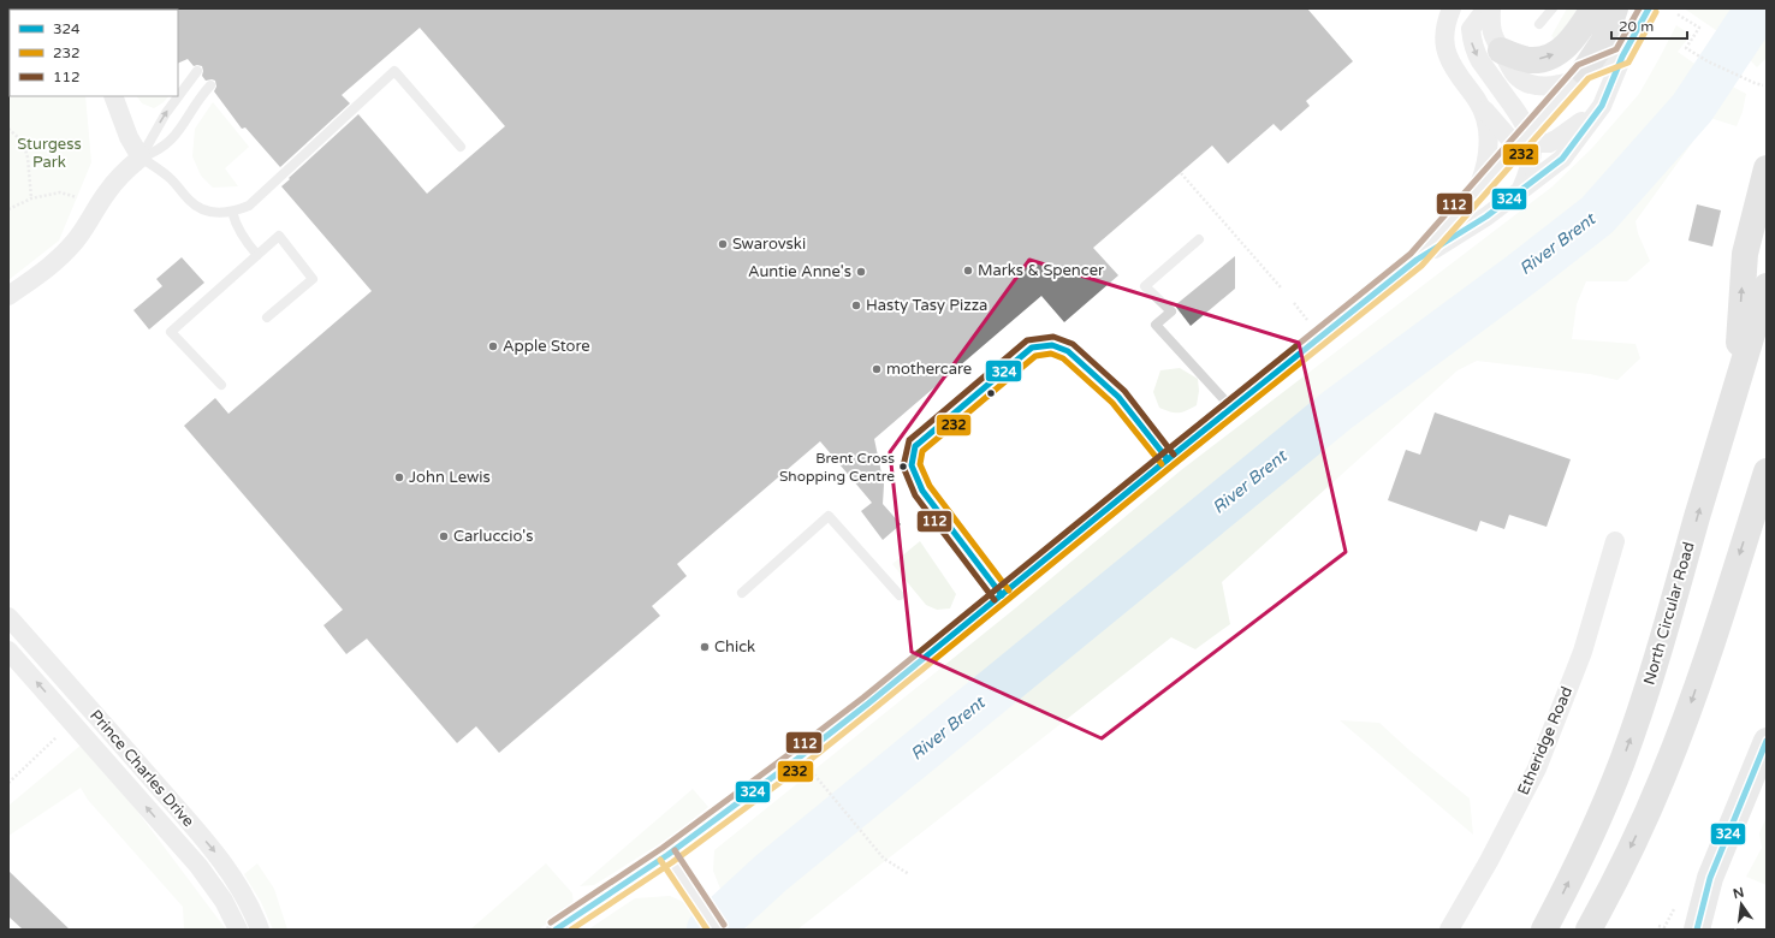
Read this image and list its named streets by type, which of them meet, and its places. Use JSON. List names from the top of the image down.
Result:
{
  "streets": {
    "highway": ["North Circular Road"],
    "street": ["Etheridge Road", "Prince Charles Drive"]
  },
  "water": ["River Brent"],
  "parks": ["Sturgess Park"],
  "places": [
    "Swarovski",
    "Marks & Spencer",
    "Auntie Anne's",
    "Hasty Tasy Pizza",
    "Apple Store",
    "mothercare",
    "Brent Cross Shopping Centre",
    "John Lewis",
    "Carluccio's",
    "Chick"
  ],
  "lines": ["transit line 324", "transit line 112", "transit line 232"],
  "legend": ["324", "232", "112"],
  "scale_bar": "20 m",
  "north": "top"
}
